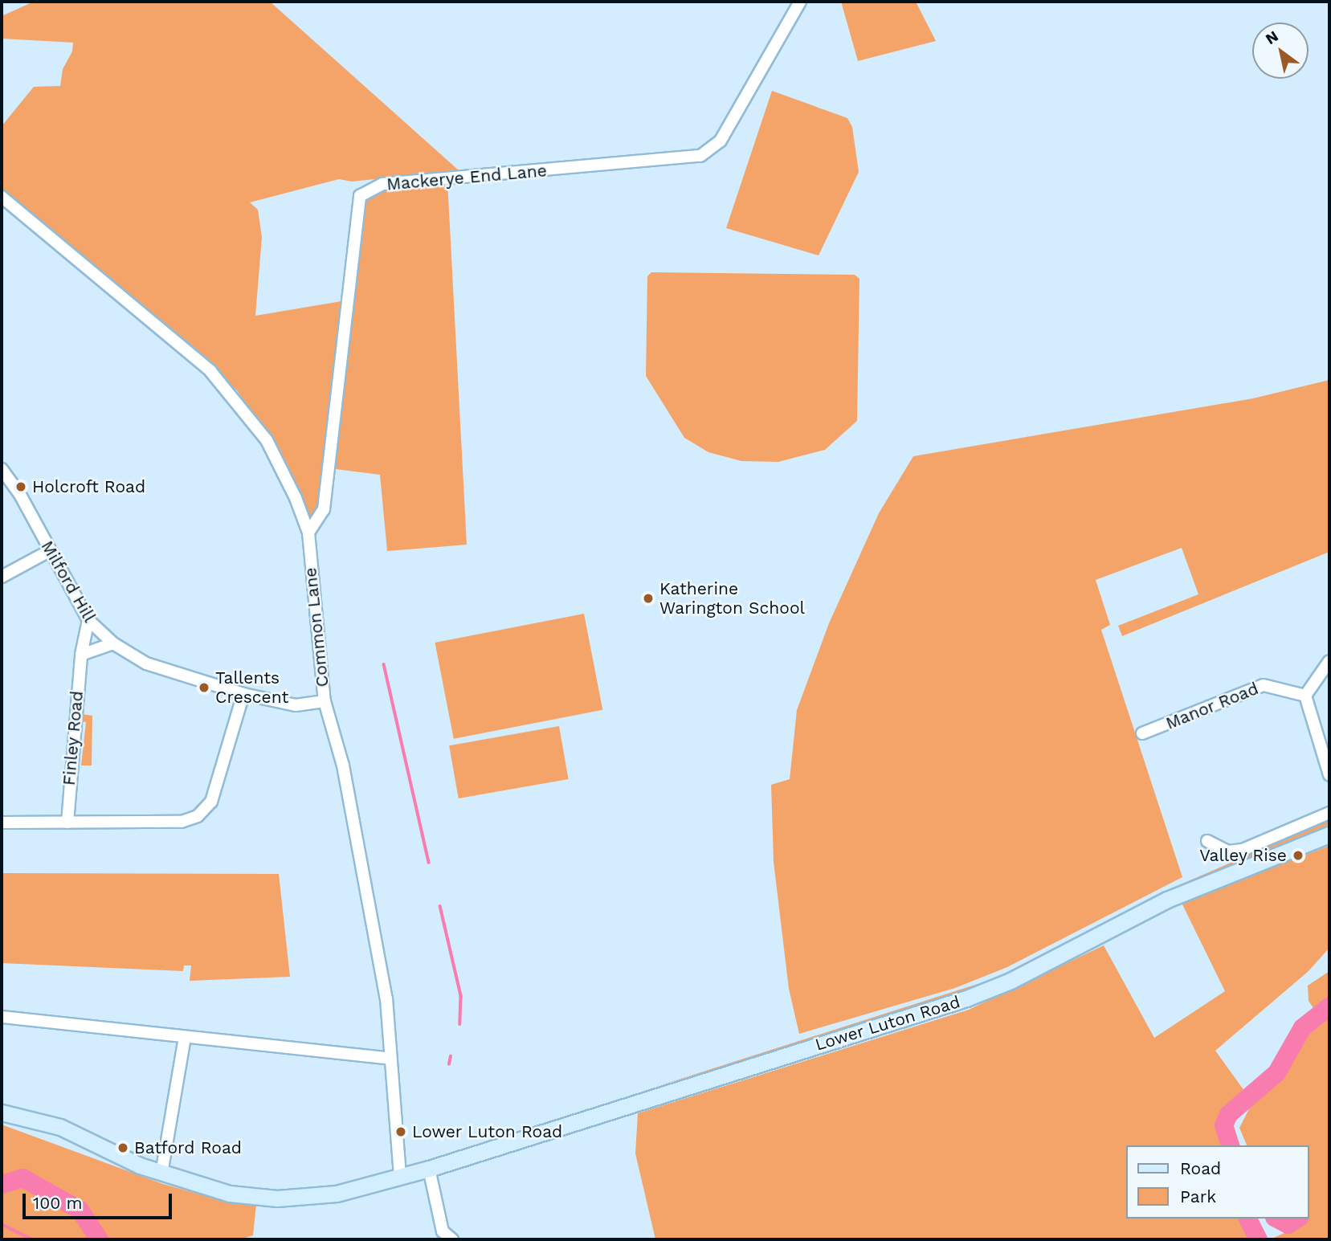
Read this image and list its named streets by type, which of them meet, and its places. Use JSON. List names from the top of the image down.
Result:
{
  "streets": {
    "main road": ["Lower Luton Road"],
    "street": [
      "Mackerye End Lane",
      "Milford Hill",
      "Common Lane",
      "Manor Road",
      "Finley Road"
    ]
  },
  "crossings": [
    ["Mackerye End Lane", "Common Lane"],
    ["Milford Hill", "Common Lane"],
    ["Milford Hill", "Finley Road"],
    ["Common Lane", "Lower Luton Road"]
  ],
  "places": [
    "Holcroft Road",
    "Katherine Warington School",
    "Tallents Crescent",
    "Valley Rise",
    "Lower Luton Road",
    "Batford Road"
  ],
  "legend": ["Road", "Park"],
  "scale_bar": "100 m",
  "north": "top left"
}
